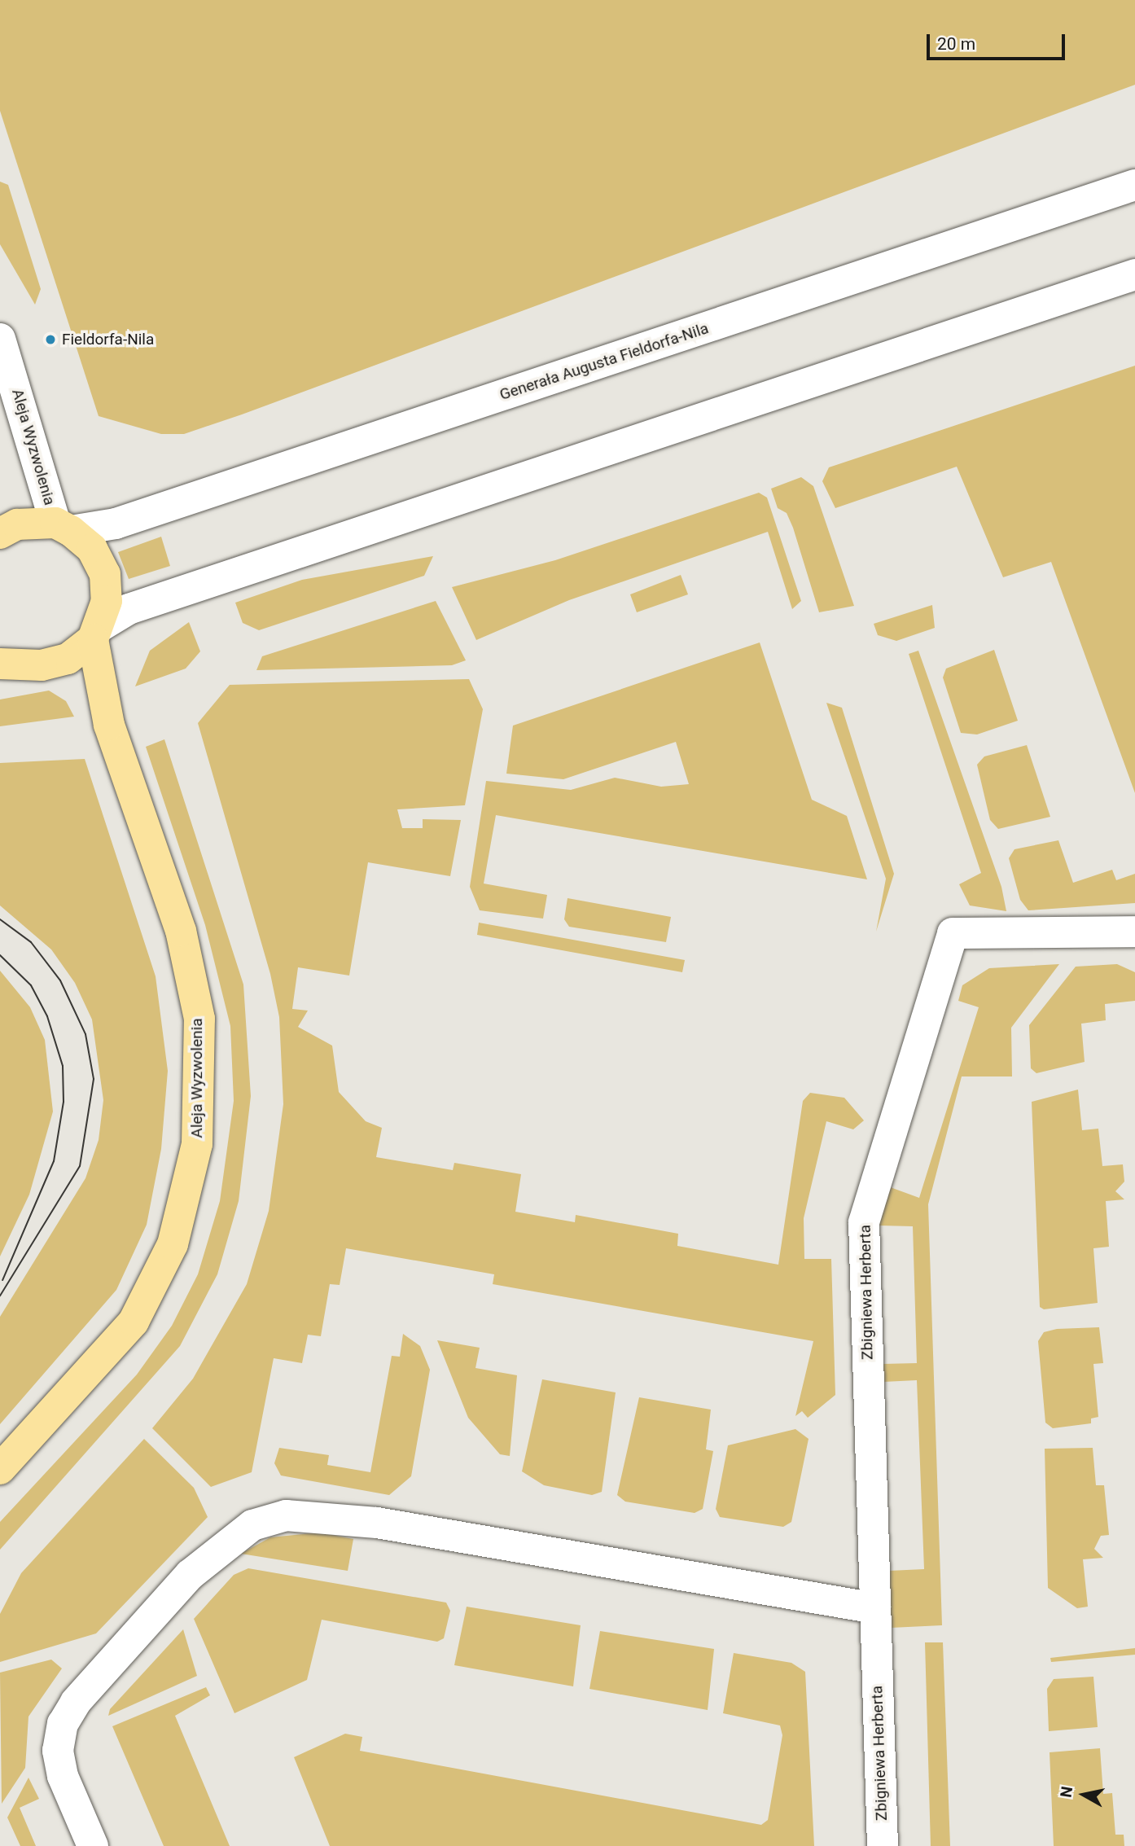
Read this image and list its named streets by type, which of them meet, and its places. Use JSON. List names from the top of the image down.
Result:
{
  "streets": {
    "main road": ["Generała Augusta Fieldorfa-Nila", "Aleja Wyzwolenia"],
    "street": ["Zbigniewa Herberta"]
  },
  "crossings": [
    ["Generała Augusta Fieldorfa-Nila", "Aleja Wyzwolenia"]
  ],
  "places": ["Fieldorfa-Nila"],
  "scale_bar": "20 m",
  "north": "left"
}
